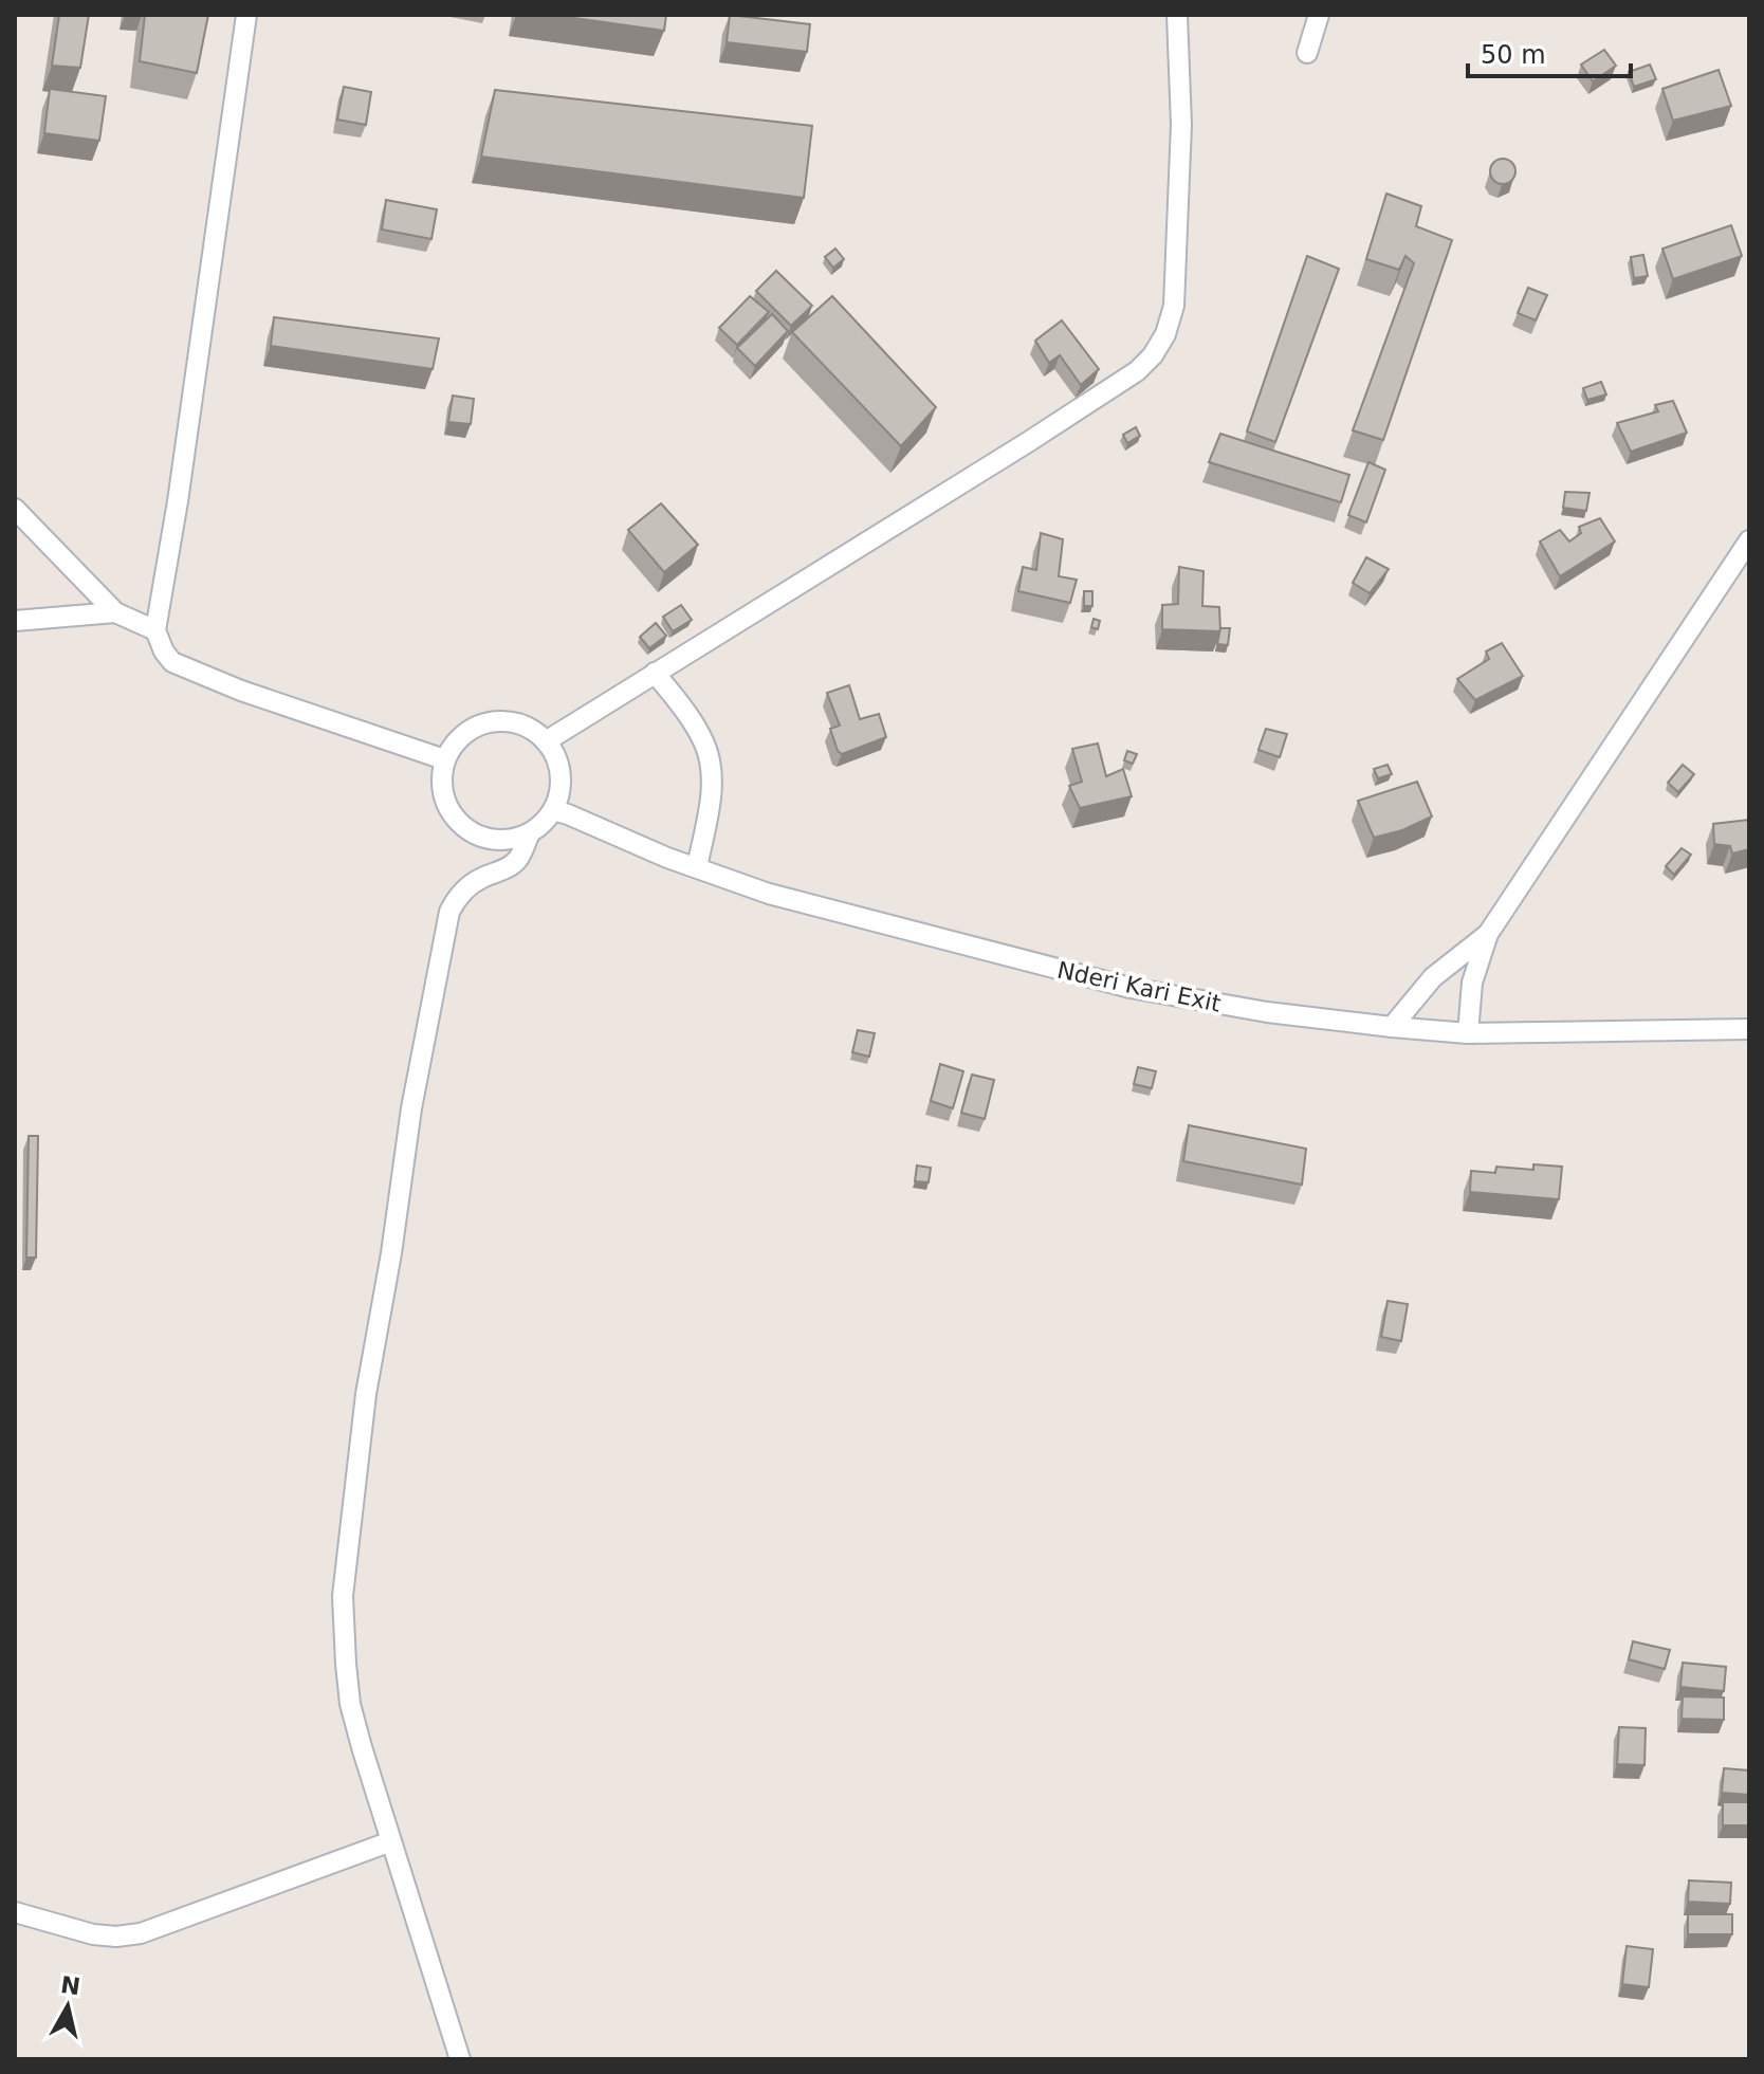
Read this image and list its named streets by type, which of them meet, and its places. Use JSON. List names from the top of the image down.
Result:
{
  "streets": {
    "street": ["Nderi Kari Exit"]
  },
  "scale_bar": "50 m",
  "north": "top"
}
